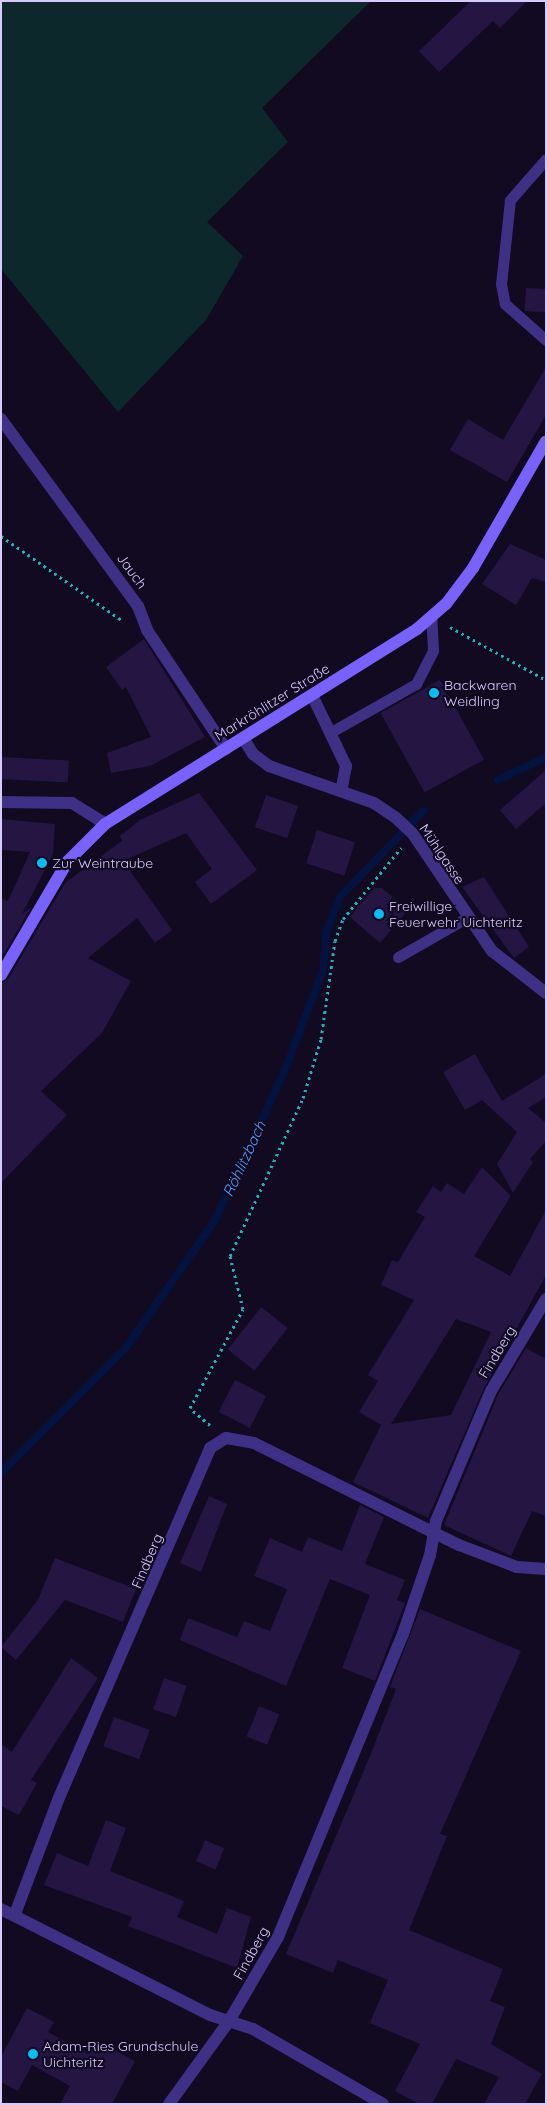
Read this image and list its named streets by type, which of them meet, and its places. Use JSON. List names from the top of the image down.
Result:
{
  "streets": {
    "main road": ["Markröhlitzer Straße"],
    "street": ["Jauch", "Mühlgasse", "Findberg"]
  },
  "crossings": [
    ["Jauch", "Markröhlitzer Straße"],
    ["Markröhlitzer Straße", "Mühlgasse"]
  ],
  "water": ["Röhlitzbach"],
  "places": [
    "Backwaren Weidling",
    "Zur Weintraube",
    "Freiwillige Feuerwehr Uichteritz",
    "Adam-Ries Grundschule Uichteritz"
  ]
}
